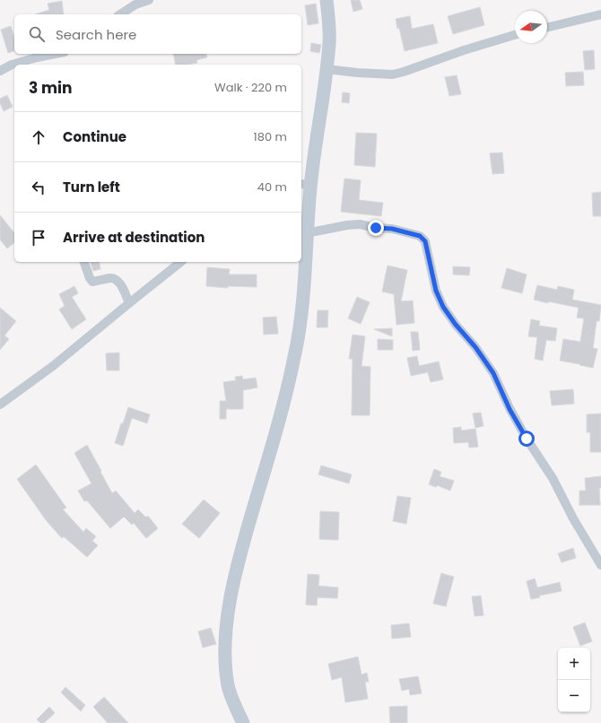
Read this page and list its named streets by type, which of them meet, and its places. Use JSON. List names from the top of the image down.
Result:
{
  "north": "left",
  "page": {
    "search": "Search here",
    "heading": ["3 min", "Walk · 220 m"],
    "list": [
      ["Continue", "180 m"],
      ["Turn left", "40 m"],
      "Arrive at destination"
    ],
    "map_buttons": ["+", "−"]
  }
}
